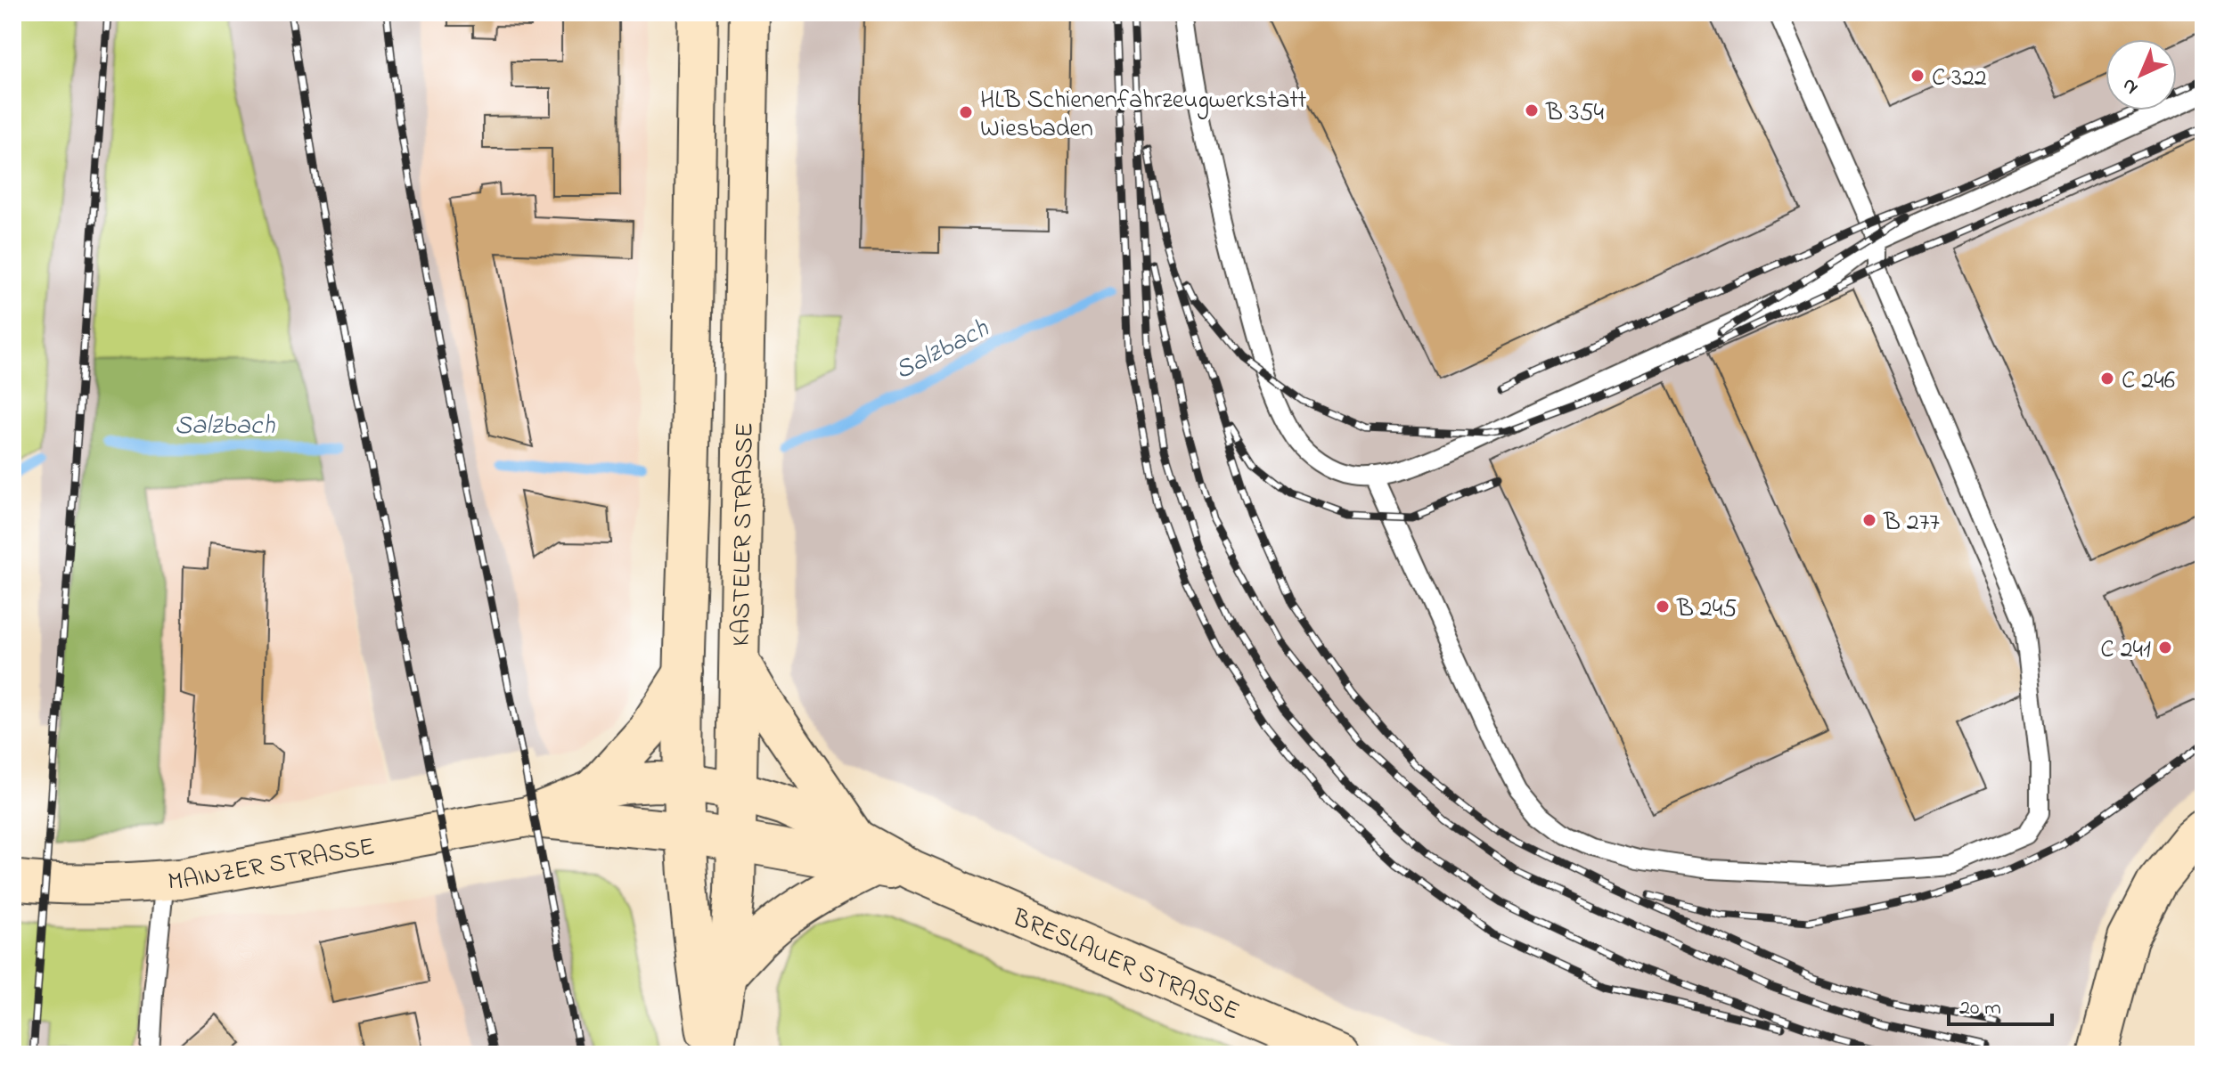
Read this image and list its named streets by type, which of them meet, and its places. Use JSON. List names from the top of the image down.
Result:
{
  "streets": {
    "main road": ["KASTELER STRASSE", "MAINZER STRASSE", "BRESLAUER STRASSE"]
  },
  "crossings": [
    ["KASTELER STRASSE", "MAINZER STRASSE"],
    ["KASTELER STRASSE", "BRESLAUER STRASSE"],
    ["MAINZER STRASSE", "BRESLAUER STRASSE"]
  ],
  "water": ["Salzbach"],
  "places": [
    "C 322",
    "B 354",
    "HLB Schienenfahrzeugwerkstatt Wiesbaden",
    "C 246",
    "B 277",
    "B 245",
    "C 241"
  ],
  "scale_bar": "20 m",
  "north": "bottom left"
}
